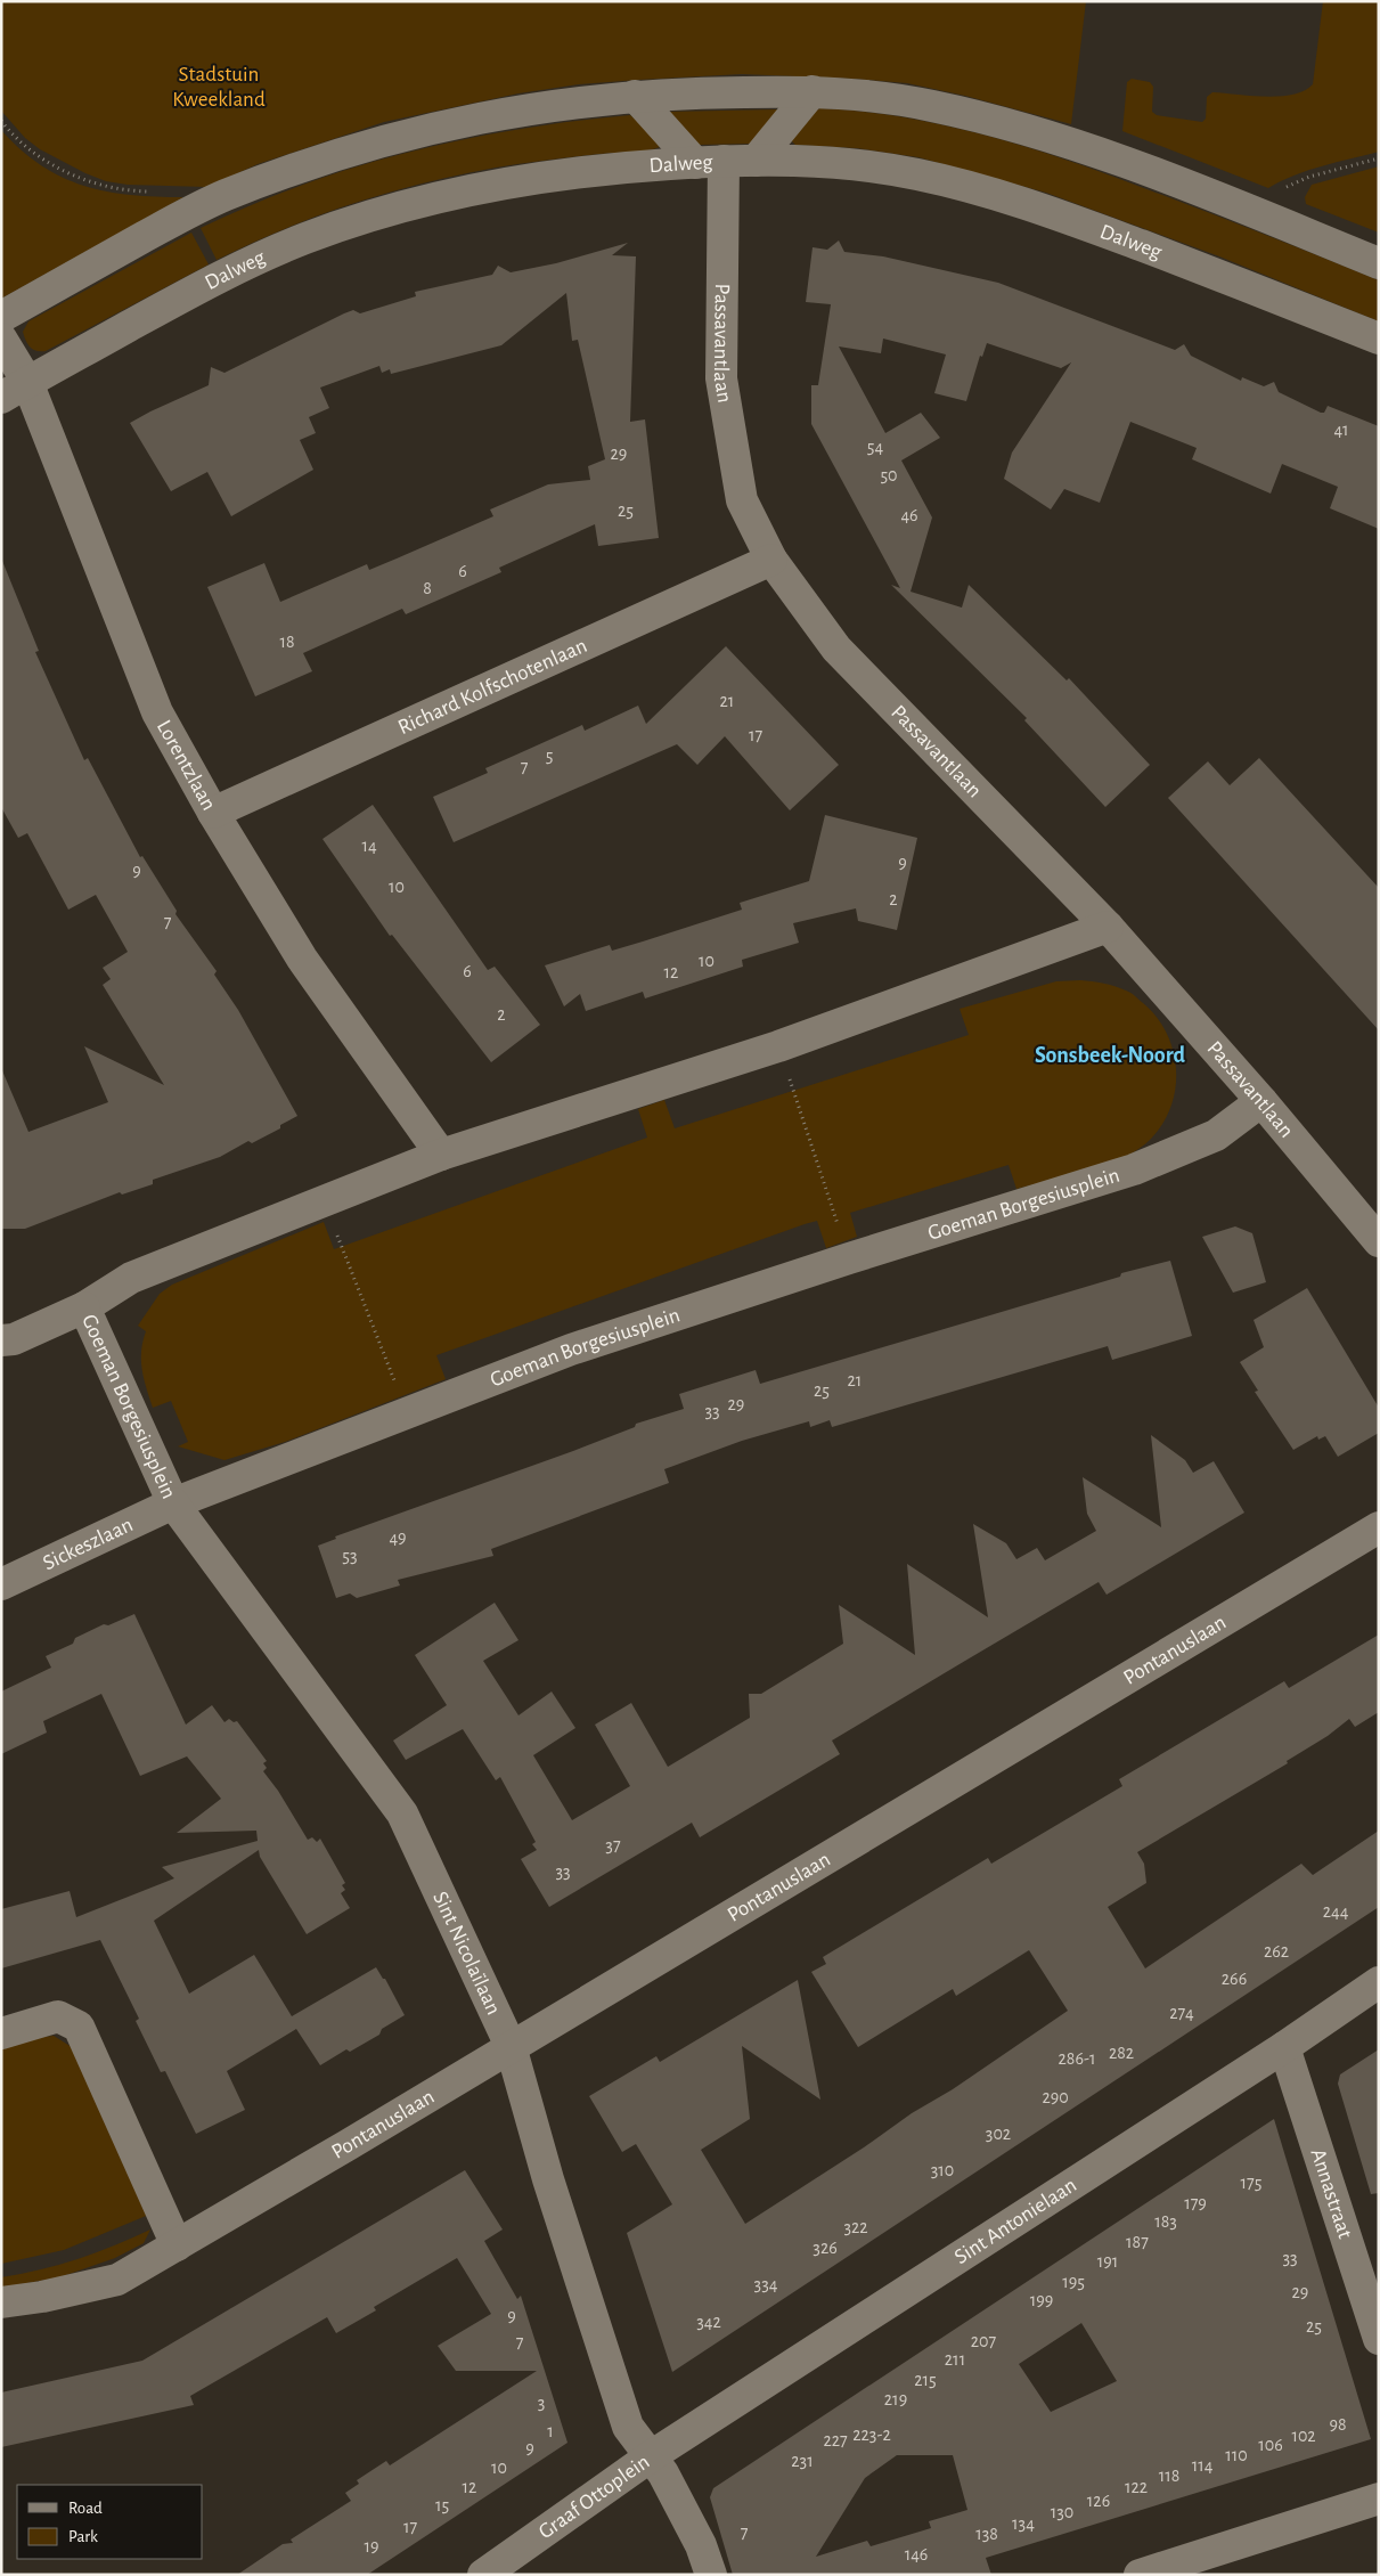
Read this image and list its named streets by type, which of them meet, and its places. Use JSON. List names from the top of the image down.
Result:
{
  "streets": {
    "street": [
      "Dalweg",
      "Passavantlaan",
      "Richard Kolfschotenlaan",
      "Lorentzlaan",
      "Goeman Borgesiusplein",
      "Sickeszlaan",
      "Pontanuslaan",
      "Sint Nicolaïlaan",
      "Annastraat",
      "Sint Antonielaan",
      "Graaf Ottoplein"
    ]
  },
  "crossings": [
    ["Dalweg", "Passavantlaan"],
    ["Dalweg", "Lorentzlaan"],
    ["Passavantlaan", "Richard Kolfschotenlaan"],
    ["Passavantlaan", "Goeman Borgesiusplein"],
    ["Richard Kolfschotenlaan", "Lorentzlaan"],
    ["Lorentzlaan", "Goeman Borgesiusplein"],
    ["Goeman Borgesiusplein", "Sickeszlaan"],
    ["Goeman Borgesiusplein", "Sint Nicolaïlaan"],
    ["Sickeszlaan", "Sint Nicolaïlaan"],
    ["Pontanuslaan", "Sint Nicolaïlaan"],
    ["Sint Nicolaïlaan", "Sint Antonielaan"],
    ["Sint Nicolaïlaan", "Graaf Ottoplein"],
    ["Annastraat", "Sint Antonielaan"],
    ["Sint Antonielaan", "Graaf Ottoplein"]
  ],
  "districts": ["Sonsbeek-Noord"],
  "parks": ["Stadstuin Kweekland"],
  "house_numbers": [
    "41",
    "54",
    "29",
    "50",
    "25",
    "46",
    "6",
    "8",
    "18",
    "21",
    "17",
    "5",
    "7",
    "14",
    "9",
    "9",
    "10",
    "2",
    "7",
    "10",
    "6",
    "12",
    "2",
    "21",
    "25",
    "29",
    "33",
    "49",
    "53",
    "37",
    "33",
    "244",
    "262",
    "266",
    "274",
    "282",
    "286-1",
    "290",
    "302",
    "310",
    "175",
    "179",
    "183",
    "322",
    "187",
    "326",
    "33",
    "191",
    "195",
    "334",
    "29",
    "199",
    "9",
    "342",
    "25",
    "207",
    "7",
    "211",
    "215",
    "219",
    "3",
    "98",
    "1",
    "223-2",
    "102",
    "227",
    "106",
    "9",
    "110",
    "231",
    "114",
    "10",
    "118",
    "12",
    "122",
    "126",
    "15",
    "130",
    "134",
    "17",
    "7",
    "138",
    "19",
    "146"
  ],
  "legend": ["Road", "Park"]
}
